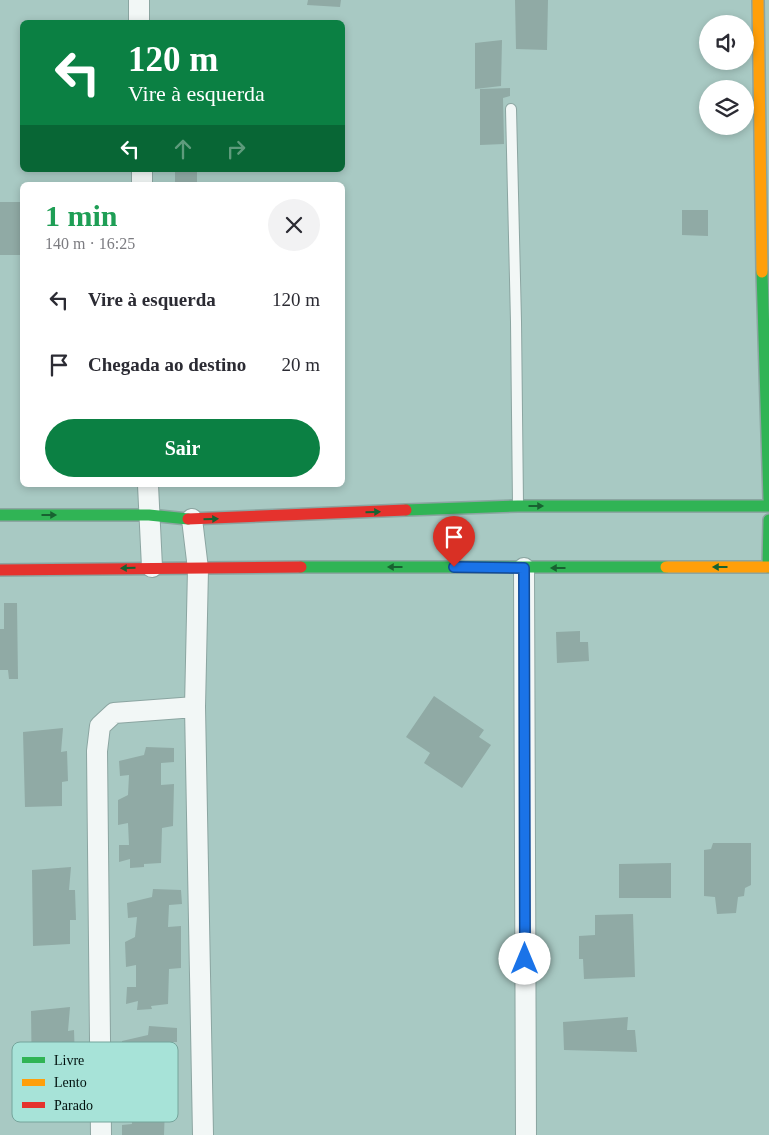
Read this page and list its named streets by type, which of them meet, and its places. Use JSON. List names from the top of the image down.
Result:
{
  "legend": ["Livre", "Lento", "Parado"],
  "page": {
    "turn": ["120 m", "Vire à esquerda"],
    "heading": ["1 min", "140 m · 16:25"],
    "list": [
      {
        "name": "Vire à esquerda",
        "value": "120 m"
      },
      {
        "name": "Chegada ao destino",
        "value": "20 m"
      }
    ],
    "buttons": "Sair"
  }
}
